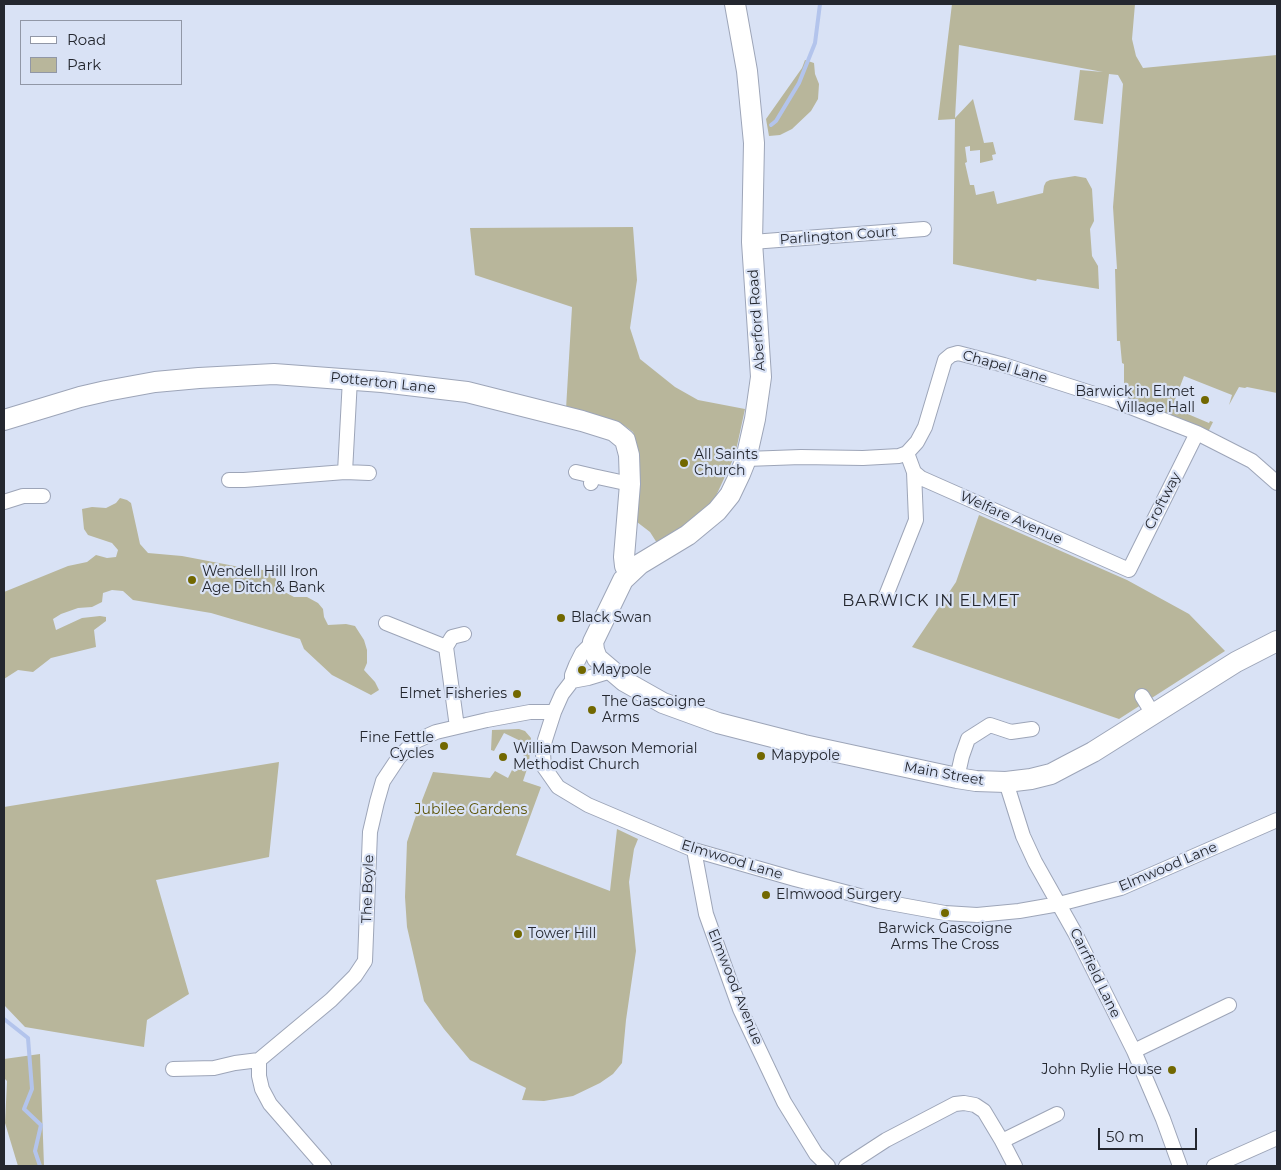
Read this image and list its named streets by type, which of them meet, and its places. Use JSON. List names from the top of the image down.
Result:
{
  "streets": {
    "street": [
      "Parlington Court",
      "Aberford Road",
      "Chapel Lane",
      "Potterton Lane",
      "Croftway",
      "Welfare Avenue",
      "Main Street",
      "Elmwood Lane",
      "The Boyle",
      "Carrfield Lane",
      "Elmwood Avenue"
    ]
  },
  "crossings": [
    ["Parlington Court", "Aberford Road"],
    ["Aberford Road", "Potterton Lane"],
    ["Chapel Lane", "Croftway"],
    ["Croftway", "Welfare Avenue"],
    ["Main Street", "Elmwood Lane"],
    ["Main Street", "Carrfield Lane"],
    ["Elmwood Lane", "The Boyle"],
    ["Elmwood Lane", "Carrfield Lane"],
    ["Elmwood Lane", "Elmwood Avenue"]
  ],
  "districts": ["BARWICK IN ELMET"],
  "parks": ["Jubilee Gardens"],
  "places": [
    "Barwick in Elmet Village Hall",
    "All Saints Church",
    "Wendell Hill Iron Age Ditch & Bank",
    "Black Swan",
    "Maypole",
    "Elmet Fisheries",
    "The Gascoigne Arms",
    "Fine Fettle Cycles",
    "Mapypole",
    "William Dawson Memorial Methodist Church",
    "Elmwood Surgery",
    "Barwick Gascoigne Arms The Cross",
    "Tower Hill",
    "John Rylie House"
  ],
  "legend": ["Road", "Park"],
  "scale_bar": "50 m"
}
